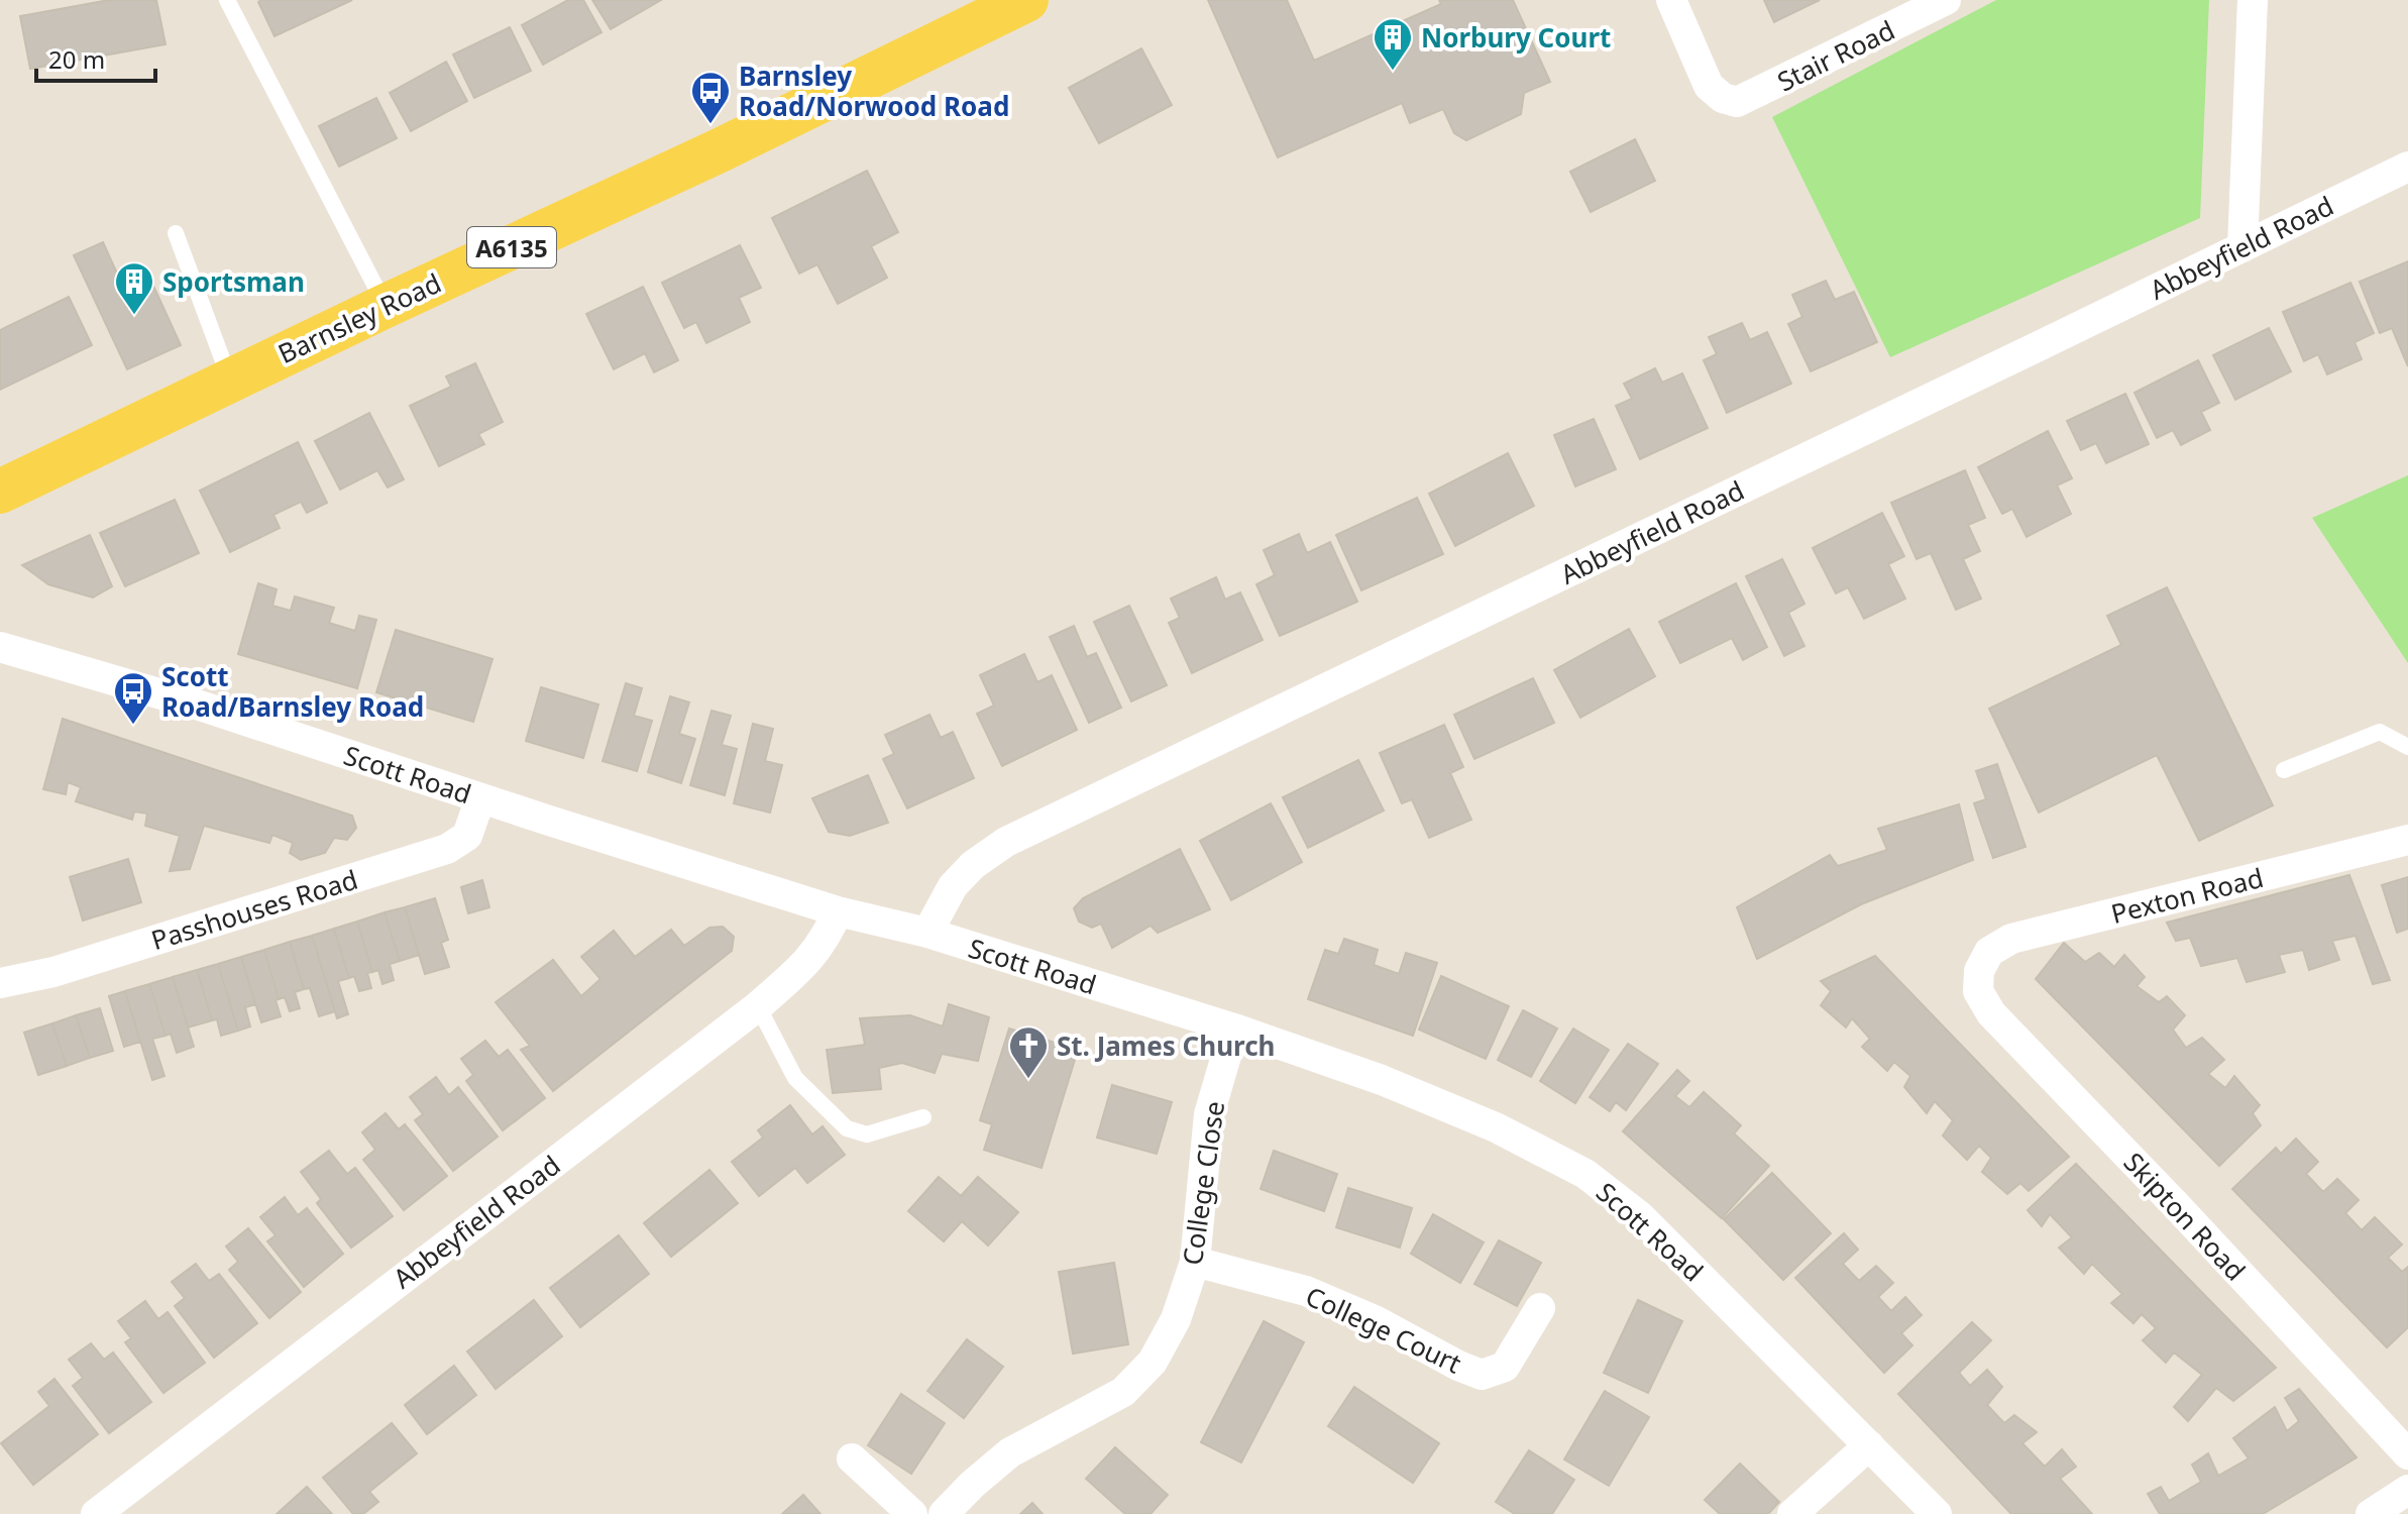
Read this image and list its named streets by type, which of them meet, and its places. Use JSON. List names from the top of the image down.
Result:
{
  "streets": {
    "main road": ["A6135", "Barnsley Road"],
    "street": [
      "Stair Road",
      "Abbeyfield Road",
      "Scott Road",
      "Pexton Road",
      "Passhouses Road",
      "College Close",
      "Skipton Road",
      "College Court"
    ]
  },
  "crossings": [
    ["Abbeyfield Road", "Scott Road"],
    ["Scott Road", "Passhouses Road"],
    ["Scott Road", "College Close"],
    ["Pexton Road", "Skipton Road"],
    ["College Close", "College Court"]
  ],
  "places": {
    "building": ["Norbury Court", "Sportsman"],
    "bus stop": ["Barnsley Road/Norwood Road", "Scott Road/Barnsley Road"],
    "church": ["St. James Church"]
  },
  "scale_bar": "20 m"
}
